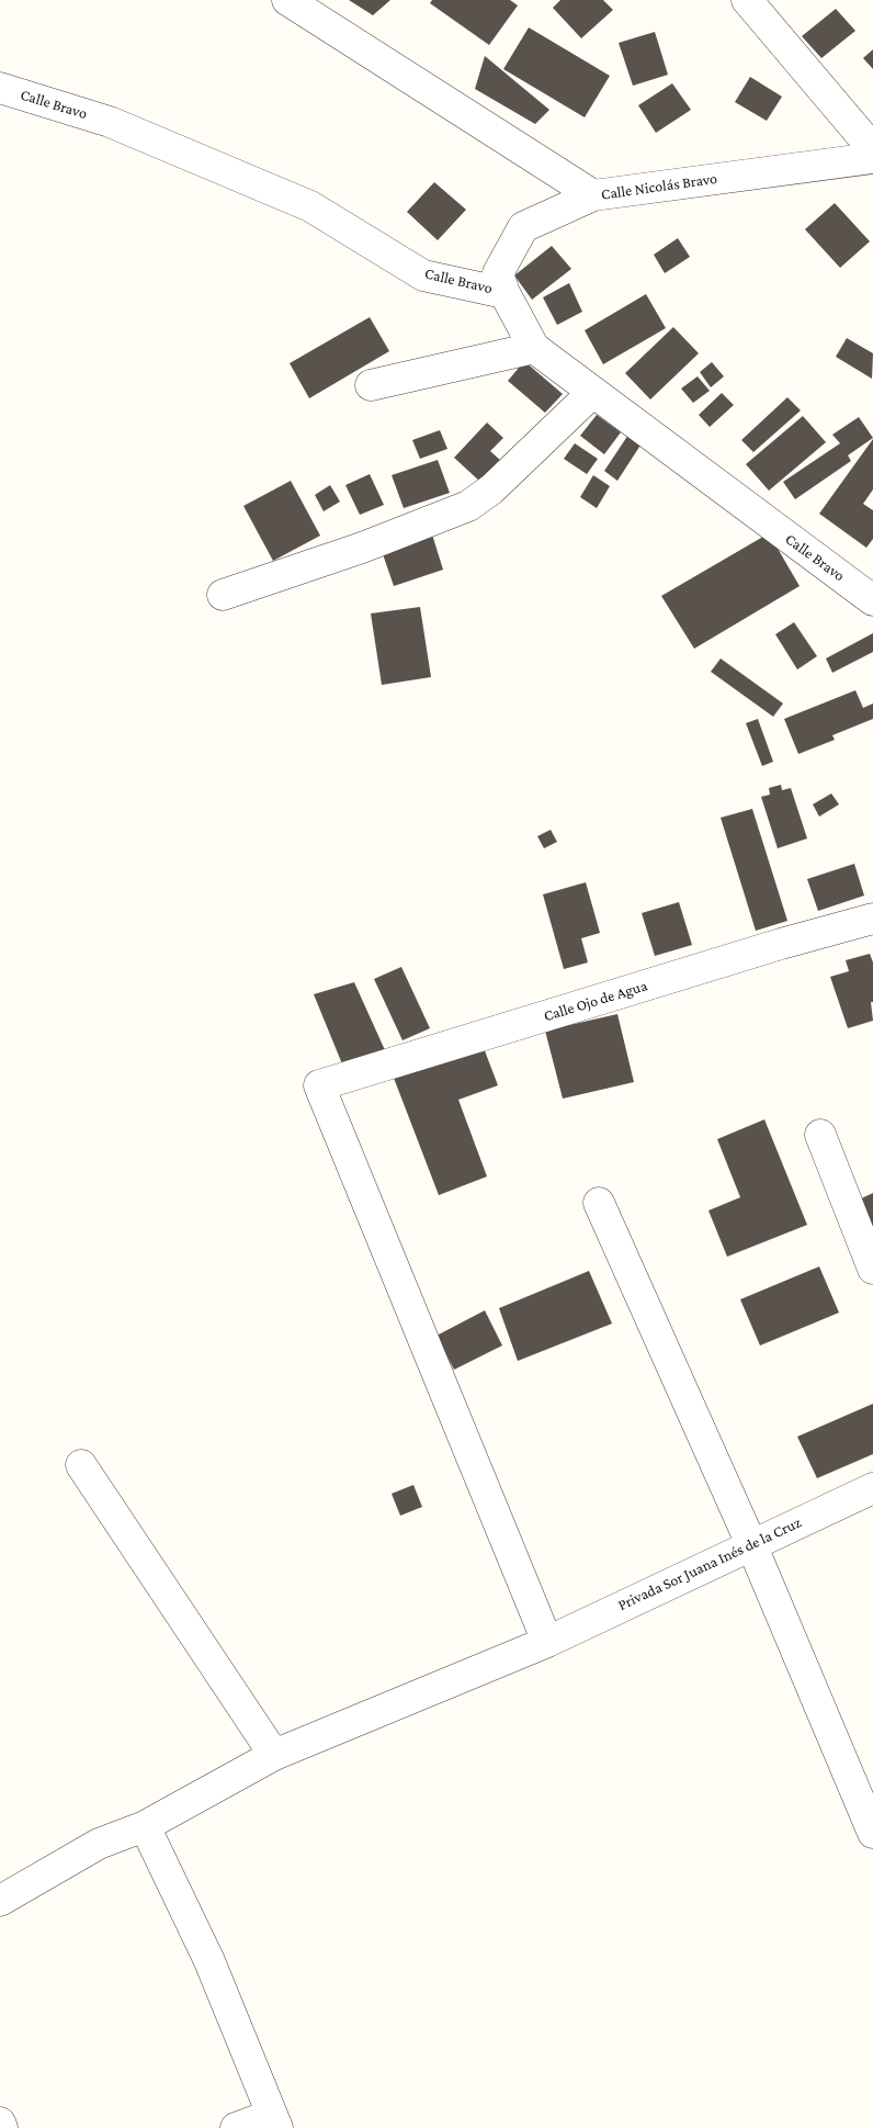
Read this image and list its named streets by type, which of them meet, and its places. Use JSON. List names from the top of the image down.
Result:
{
  "streets": {
    "street": [
      "Calle Bravo",
      "Calle Nicolás Bravo",
      "Calle Ojo de Agua",
      "Privada Sor Juana Inés de la Cruz"
    ]
  },
  "crossings": [
    ["Calle Bravo", "Calle Nicolás Bravo"],
    ["Calle Ojo de Agua", "Privada Sor Juana Inés de la Cruz"]
  ]
}
